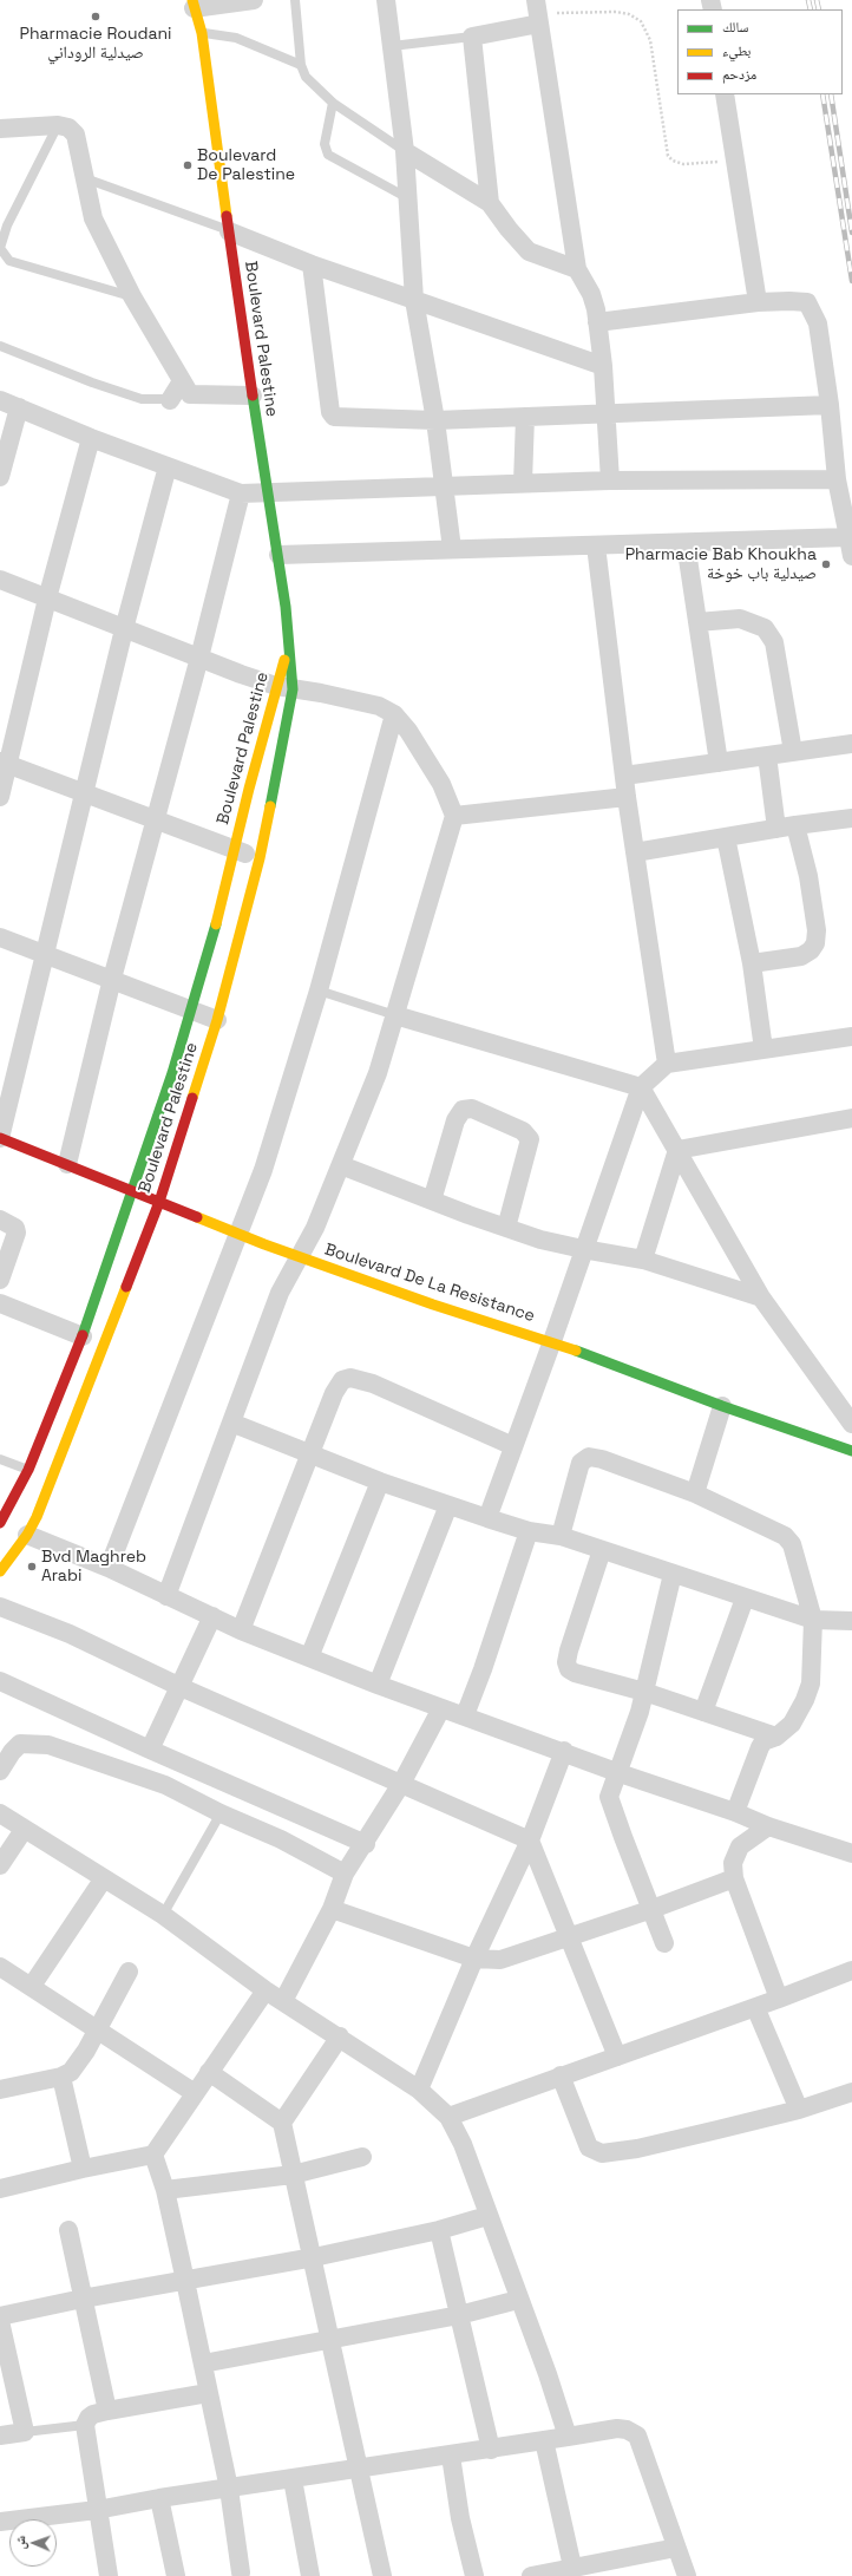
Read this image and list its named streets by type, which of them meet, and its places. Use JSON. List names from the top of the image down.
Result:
{
  "streets": {
    "street": ["Boulevard Palestine", "Boulevard De La Resistance"]
  },
  "crossings": [
    ["Boulevard Palestine", "Boulevard De La Resistance"]
  ],
  "places": [
    "Pharmacie Roudani صيدلية الروداني",
    "Boulevard De Palestine",
    "Pharmacie Bab Khoukha صيدلية باب خوخة",
    "Bvd Maghreb Arabi"
  ],
  "legend": ["سالك", "بطيء", "مزدحم"],
  "north": "left"
}
